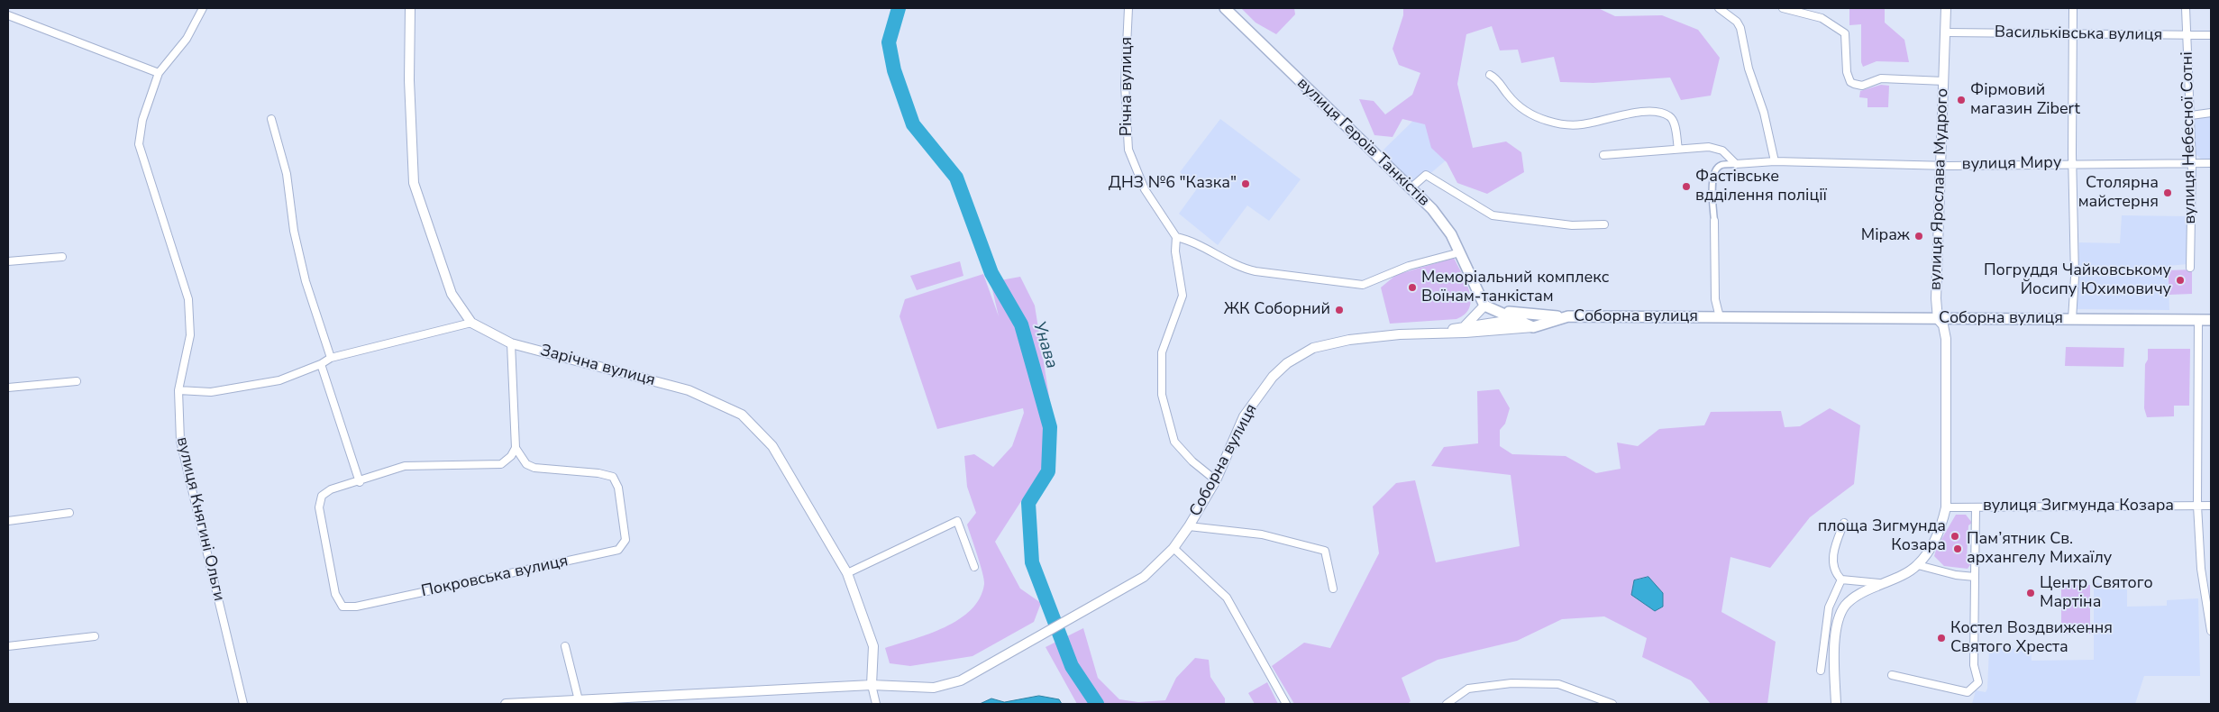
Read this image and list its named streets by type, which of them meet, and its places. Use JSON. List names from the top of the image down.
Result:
{
  "streets": {
    "main road": ["вулиця Героїв Танкістів", "Соборна вулиця"],
    "street": [
      "Васильківська вулиця",
      "Річна вулиця",
      "вулиця Небесної Сотні",
      "вулиця Миру",
      "вулиця Ярослава Мудрого",
      "Зарічна вулиця",
      "вулиця Зигмунда Козара",
      "вулиця Княгині Ольги",
      "Покровська вулиця"
    ]
  },
  "crossings": [
    ["Васильківська вулиця", "вулиця Небесної Сотні"],
    ["Васильківська вулиця", "вулиця Ярослава Мудрого"],
    ["вулиця Небесної Сотні", "вулиця Миру"],
    ["вулиця Героїв Танкістів", "Соборна вулиця"],
    ["вулиця Миру", "вулиця Ярослава Мудрого"],
    ["вулиця Ярослава Мудрого", "Соборна вулиця"],
    ["вулиця Ярослава Мудрого", "вулиця Зигмунда Козара"],
    ["Соборна вулиця", "Зарічна вулиця"]
  ],
  "water": ["Унава"],
  "places": [
    "Фірмовий магазин Zibert",
    "ДНЗ №6 \"Казка\"",
    "Фастівське вдділення поліції",
    "Столярна майстерня",
    "Міраж",
    "Погруддя Чайковському Йосипу Юхимовичу",
    "Меморіальний комплекс Воїнам-танкістам",
    "ЖК Соборний",
    "площа Зигмунда Козара",
    "Пам’ятник Св. архангелу Михаїлу",
    "Центр Святого Мартіна",
    "Костел Воздвиження Святого Хреста"
  ]
}
